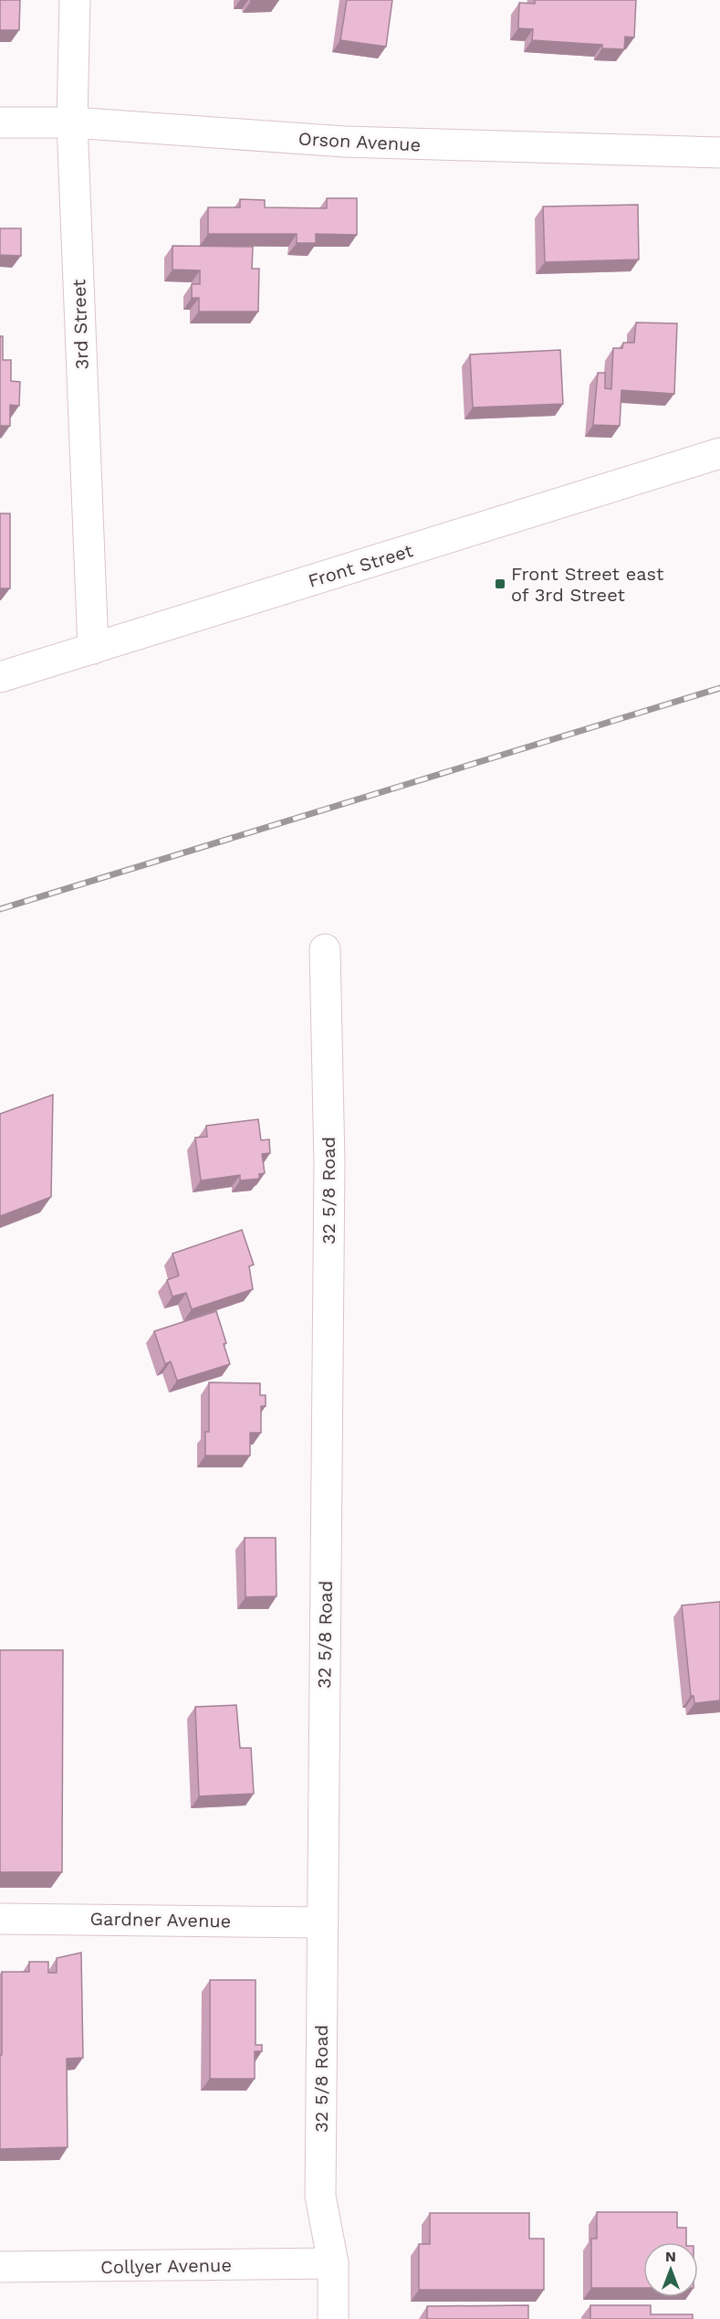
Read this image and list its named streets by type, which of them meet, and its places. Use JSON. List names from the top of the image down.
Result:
{
  "streets": {
    "street": [
      "Orson Avenue",
      "3rd Street",
      "Front Street",
      "32 5/8 Road",
      "Gardner Avenue",
      "Collyer Avenue"
    ]
  },
  "crossings": [
    ["Orson Avenue", "3rd Street"],
    ["3rd Street", "Front Street"],
    ["32 5/8 Road", "Gardner Avenue"],
    ["32 5/8 Road", "Collyer Avenue"]
  ],
  "places": {
    "transit": ["Front Street east of 3rd Street"]
  },
  "north": "top"
}
